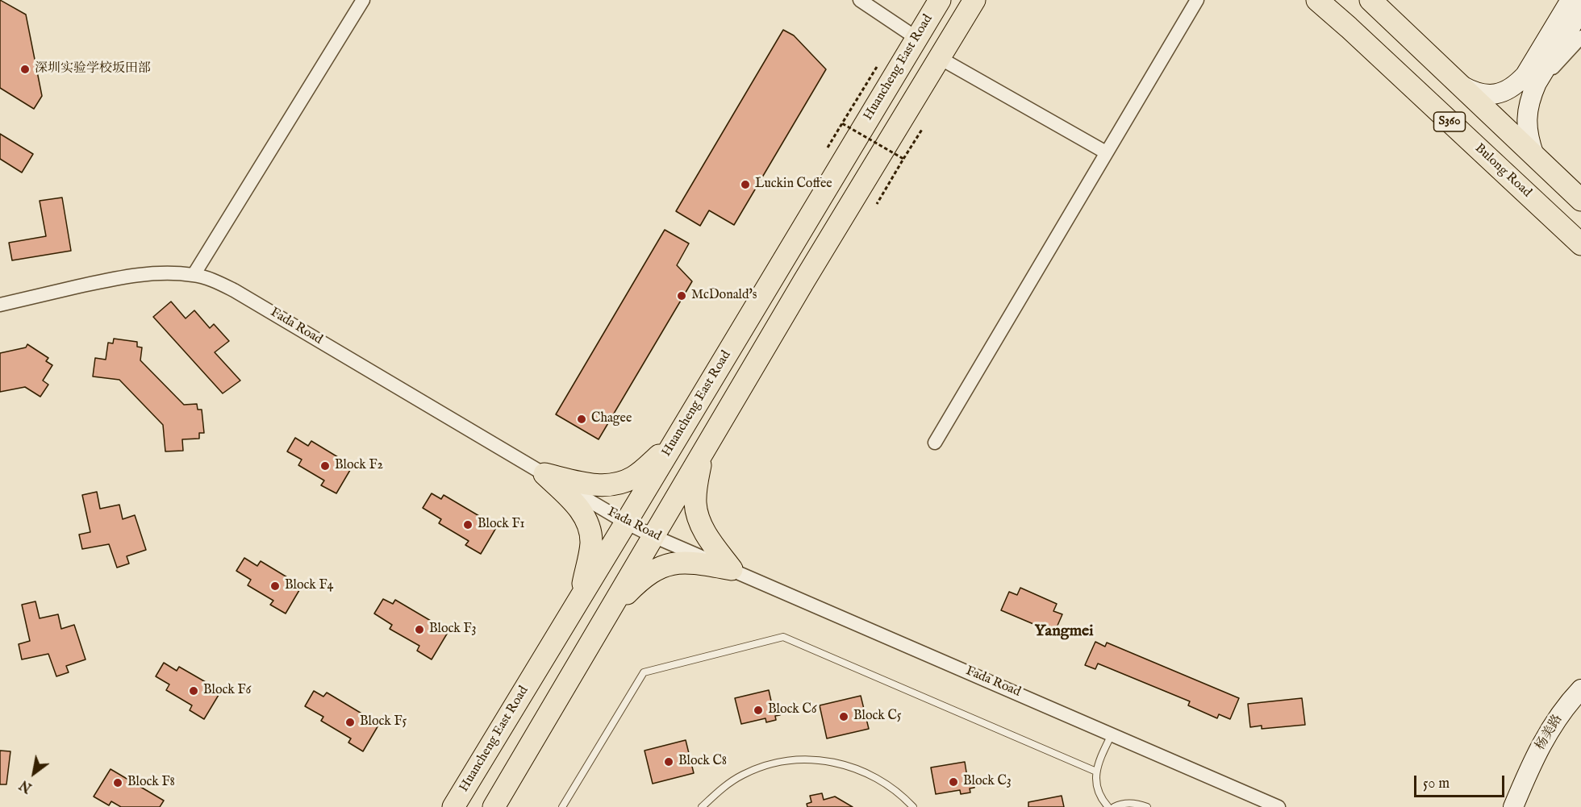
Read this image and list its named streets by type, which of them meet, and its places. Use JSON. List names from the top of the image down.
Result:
{
  "streets": {
    "main road": ["Huancheng East Road", "S360", "Bulong Road"],
    "street": ["Fada Road", "杨美路"]
  },
  "crossings": [
    ["Huancheng East Road", "Fada Road"]
  ],
  "districts": ["Yangmei"],
  "places": [
    "深圳实验学校坂田部",
    "Luckin Coffee",
    "McDonald's",
    "Chagee",
    "Block F2",
    "Block F1",
    "Block F4",
    "Block F3",
    "Block F6",
    "Block C6",
    "Block C5",
    "Block F5",
    "Block C8",
    "Block C3",
    "Block F8"
  ],
  "scale_bar": "50 m",
  "north": "bottom left"
}
